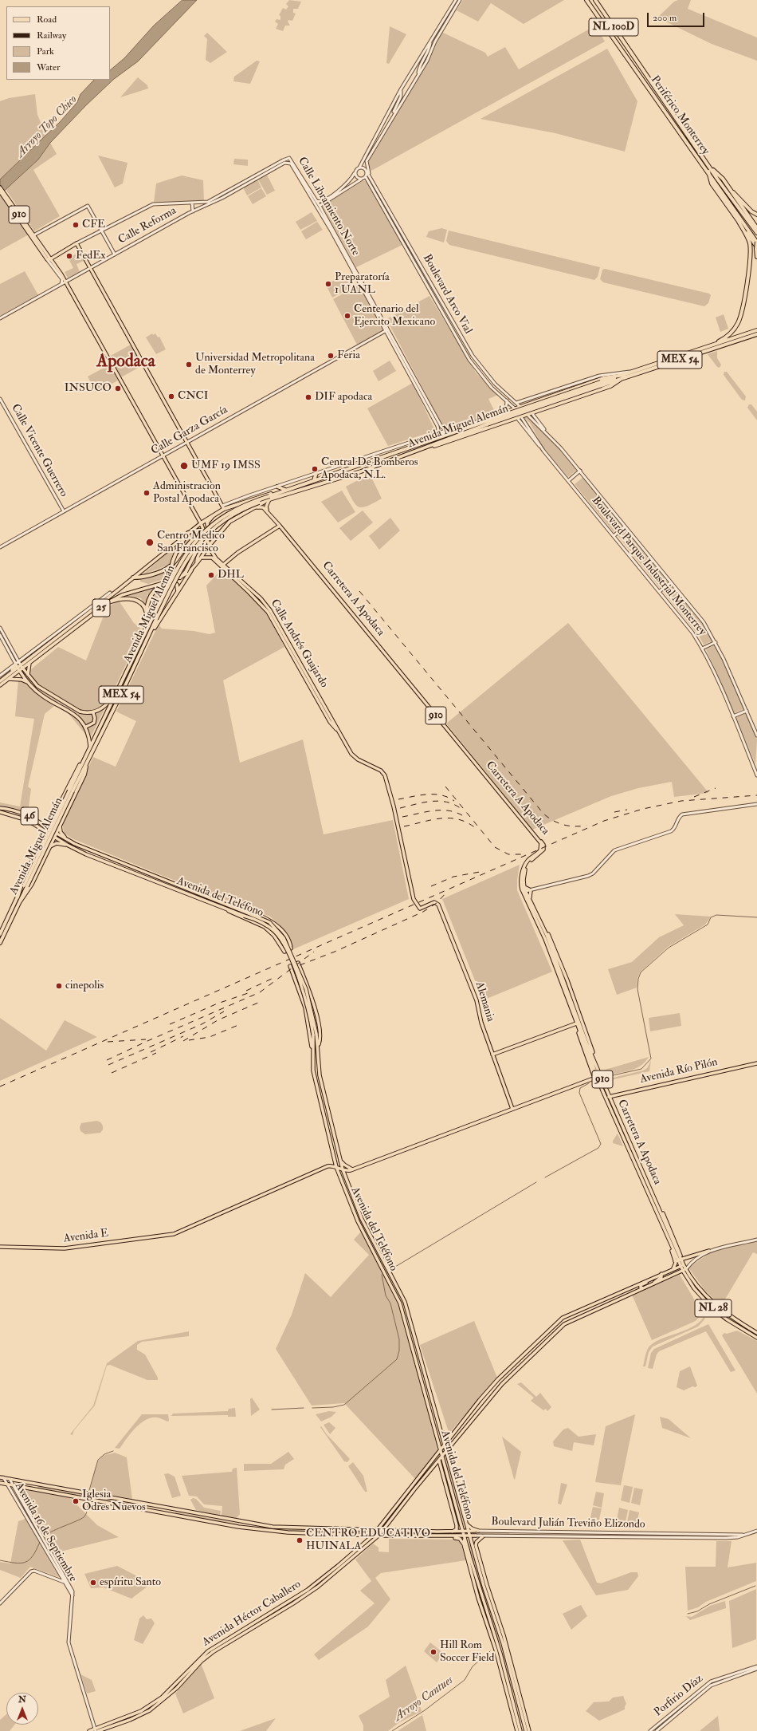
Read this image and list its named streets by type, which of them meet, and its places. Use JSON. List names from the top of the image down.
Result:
{
  "streets": {
    "highway": [
      "NL 100D",
      "Periférico Monterrey",
      "MEX 54",
      "Avenida Miguel Alemán"
    ],
    "main road": [
      "910",
      "Carretera A Apodaca",
      "25",
      "Calle Andrés Guajardo",
      "46",
      "Avenida del Teléfono",
      "Alemania",
      "Avenida Río Pilón",
      "Avenida E",
      "NL 28",
      "Boulevard Julián Treviño Elizondo",
      "Avenida Héctor Caballero"
    ],
    "street": [
      "Calle Libramiento Norte",
      "Calle Reforma",
      "Boulevard Arco Vial",
      "Calle Garza García",
      "Calle Vicente Guerrero",
      "Boulevard Parque Industrial Monterrey",
      "Avenida 16 de Septiembre",
      "Porfirio Díaz"
    ]
  },
  "crossings": [
    ["Calle Libramiento Norte", "Calle Reforma"],
    ["Calle Libramiento Norte", "Calle Garza García"],
    ["910", "Calle Reforma"],
    ["910", "Carretera A Apodaca"],
    ["Boulevard Arco Vial", "Boulevard Parque Industrial Monterrey"],
    ["Calle Garza García", "Calle Vicente Guerrero"],
    ["Carretera A Apodaca", "Avenida Río Pilón"],
    ["Carretera A Apodaca", "NL 28"],
    ["Calle Andrés Guajardo", "Alemania"],
    ["46", "Avenida del Teléfono"],
    ["Avenida del Teléfono", "Avenida E"],
    ["Avenida del Teléfono", "Boulevard Julián Treviño Elizondo"],
    ["Avenida del Teléfono", "Avenida Héctor Caballero"],
    ["NL 28", "Avenida Héctor Caballero"],
    ["Boulevard Julián Treviño Elizondo", "Avenida 16 de Septiembre"],
    ["Boulevard Julián Treviño Elizondo", "Avenida Héctor Caballero"],
    ["Avenida 16 de Septiembre", "Avenida Héctor Caballero"]
  ],
  "districts": ["Apodaca"],
  "water": ["Arroyo Topo Chico", "Arroyo Cantues"],
  "places": [
    "CFE",
    "FedEx",
    "Preparatoría 1 UANL",
    "Centenario del Ejercito Mexicano",
    "Feria",
    "Universidad Metropolitana de Monterrey",
    "INSUCO",
    "CNCI",
    "DIF apodaca",
    "UMF 19 IMSS",
    "Central De Bomberos Apodaca, N.L.",
    "Administracion Postal Apodaca",
    "Centro Medico San Francisco",
    "DHL",
    "cinepolis",
    "Iglesia Odres Nuevos",
    "CENTRO EDUCATIVO HUINALA",
    "espíritu Santo",
    "Hill Rom Soccer Field"
  ],
  "legend": [
    "Road",
    "Railway",
    "Park",
    "Water"
  ],
  "scale_bar": "200 m",
  "north": "top"
}
